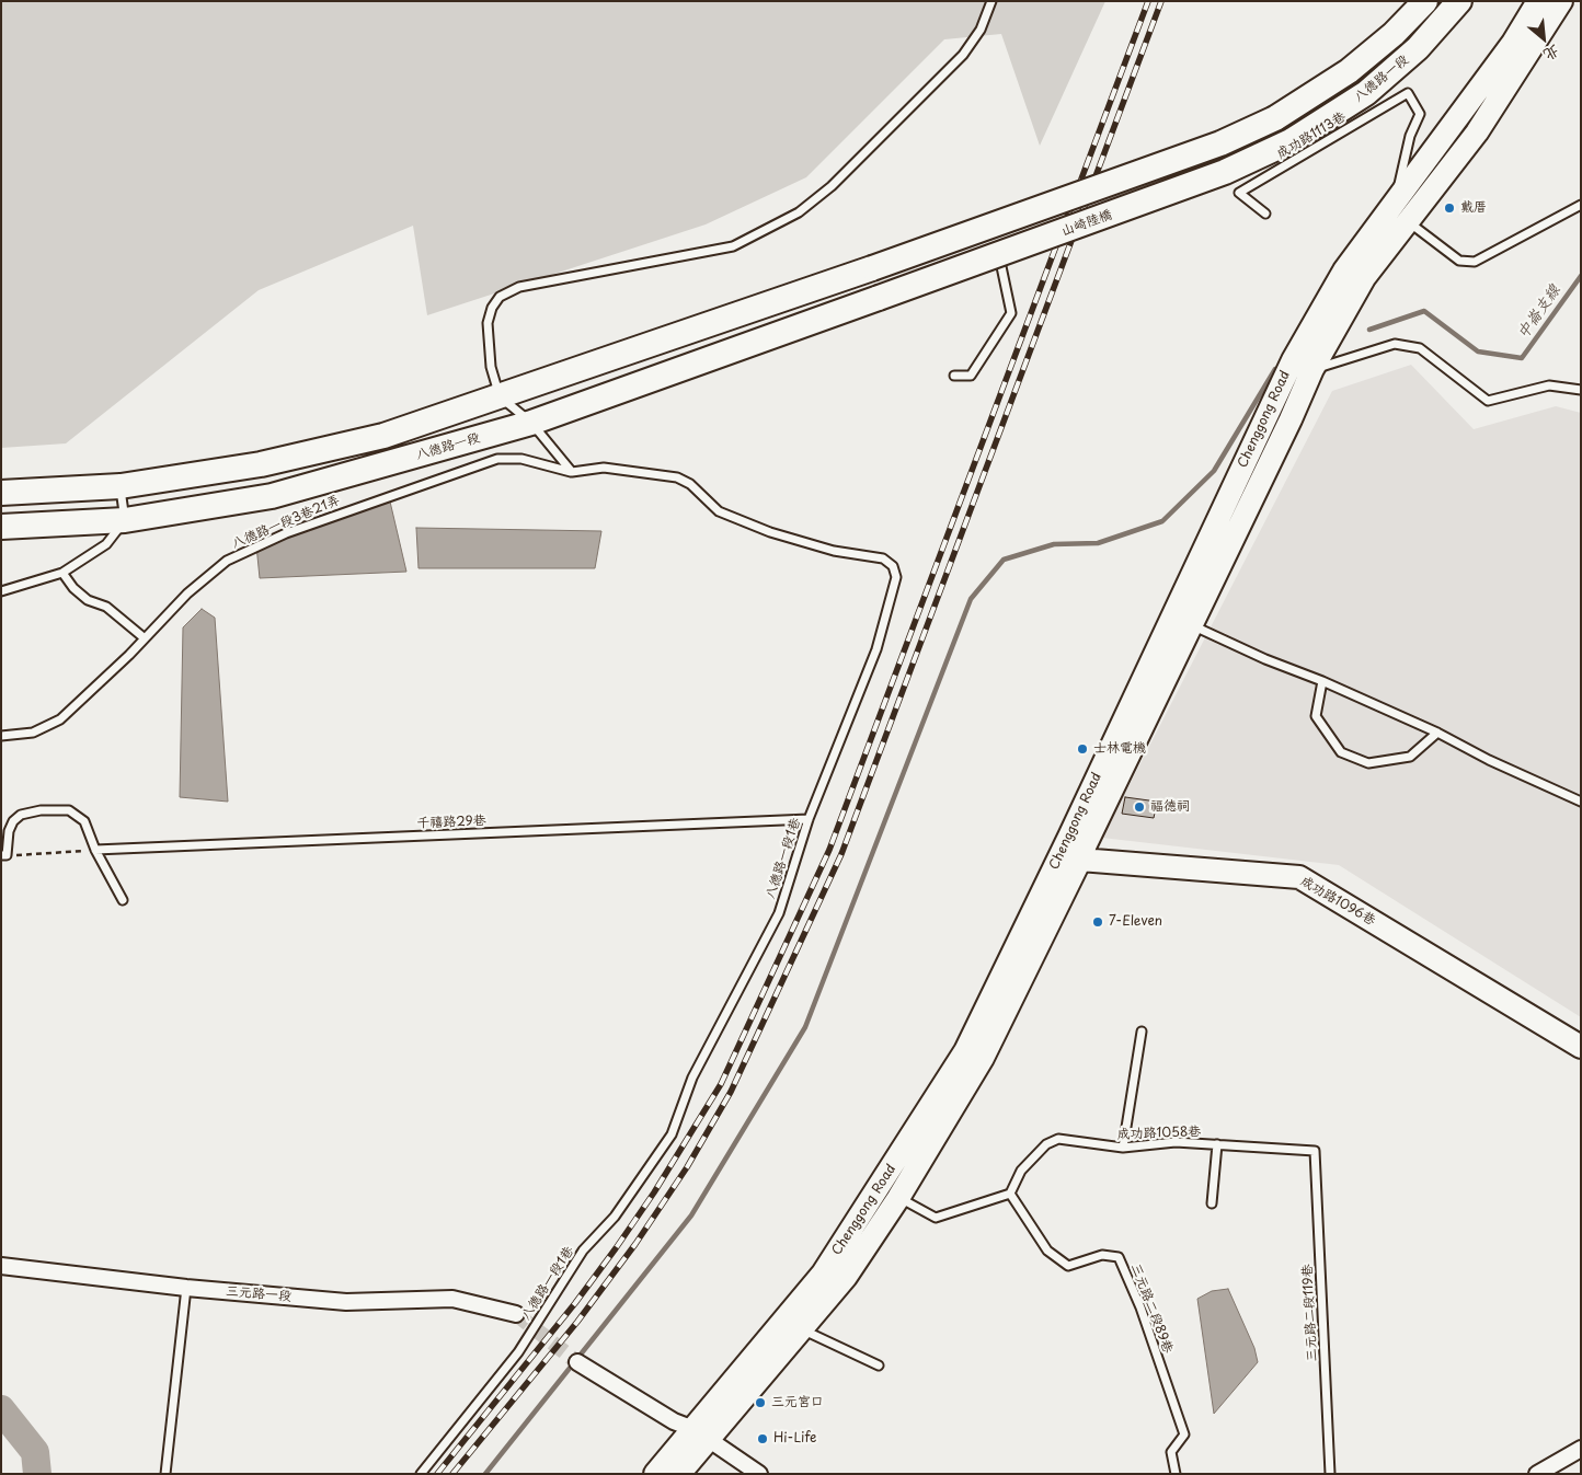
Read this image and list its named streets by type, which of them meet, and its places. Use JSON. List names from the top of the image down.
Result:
{
  "streets": {
    "main road": ["八德路一段", "山崎陸橋"],
    "street": ["Chenggong Road", "成功路1096巷", "三元路一段"],
    "lane": [
      "成功路1113巷",
      "八德路一段3巷21弄",
      "千禧路29巷",
      "八德路一段1巷",
      "成功路1058巷",
      "三元路二段89巷",
      "三元路二段119巷"
    ]
  },
  "crossings": [
    ["八德路一段", "山崎陸橋"],
    ["成功路1113巷", "Chenggong Road"],
    ["Chenggong Road", "成功路1096巷"],
    ["八德路一段3巷21弄", "八德路一段1巷"],
    ["千禧路29巷", "八德路一段1巷"],
    ["成功路1058巷", "三元路二段89巷"],
    ["成功路1058巷", "三元路二段119巷"]
  ],
  "water": ["中崙支線"],
  "places": [
    "戴厝",
    "士林電機",
    "福德祠",
    "7-Eleven",
    "三元宮口",
    "Hi-Life"
  ],
  "north": "bottom right"
}
